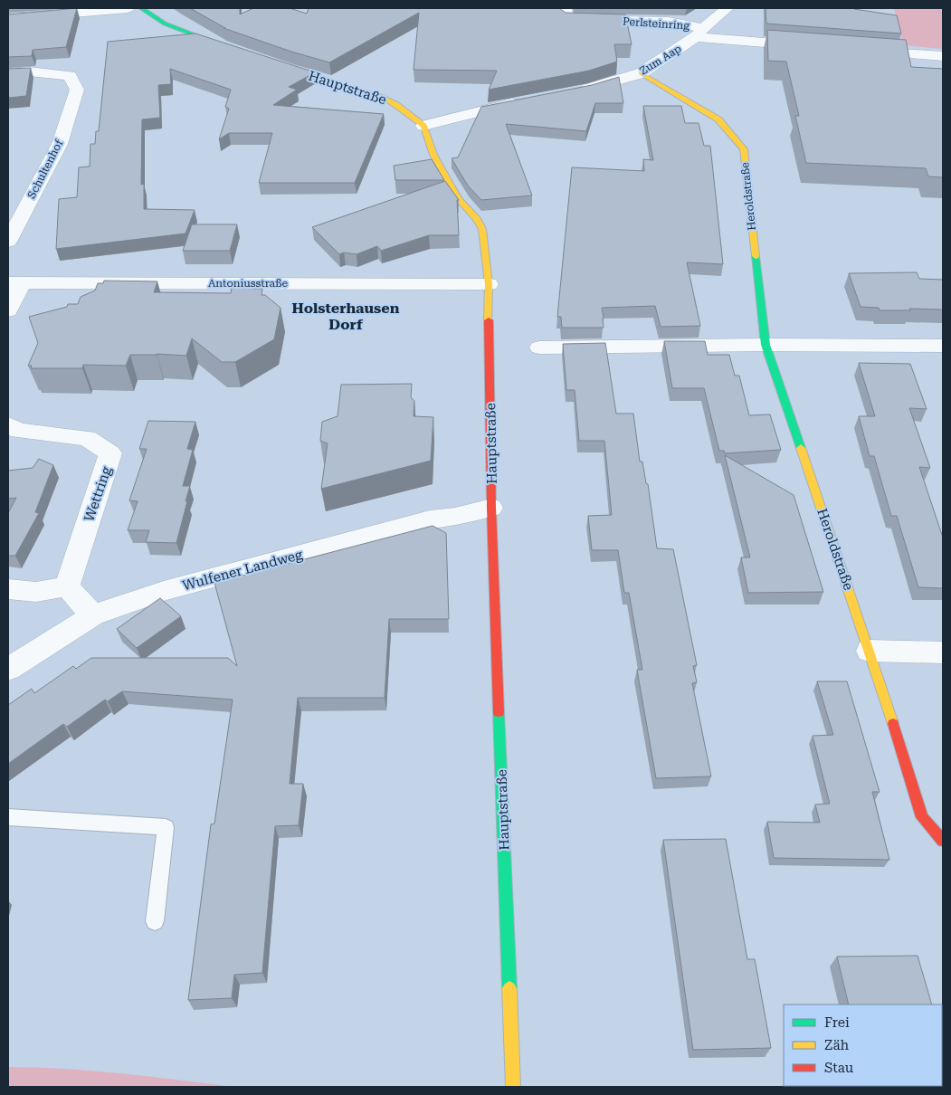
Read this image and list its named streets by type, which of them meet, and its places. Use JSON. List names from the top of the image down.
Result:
{
  "streets": {
    "main road": ["Hauptstraße", "Heroldstraße"],
    "street": [
      "Perlsteinring",
      "Zum Aap",
      "Schultenhof",
      "Antoniusstraße",
      "Wettring",
      "Wulfener Landweg"
    ]
  },
  "crossings": [
    ["Perlsteinring", "Zum Aap"],
    ["Zum Aap", "Heroldstraße"],
    ["Hauptstraße", "Antoniusstraße"],
    ["Hauptstraße", "Wulfener Landweg"]
  ],
  "districts": ["Holsterhausen Dorf"],
  "legend": ["Frei", "Zäh", "Stau"]
}
